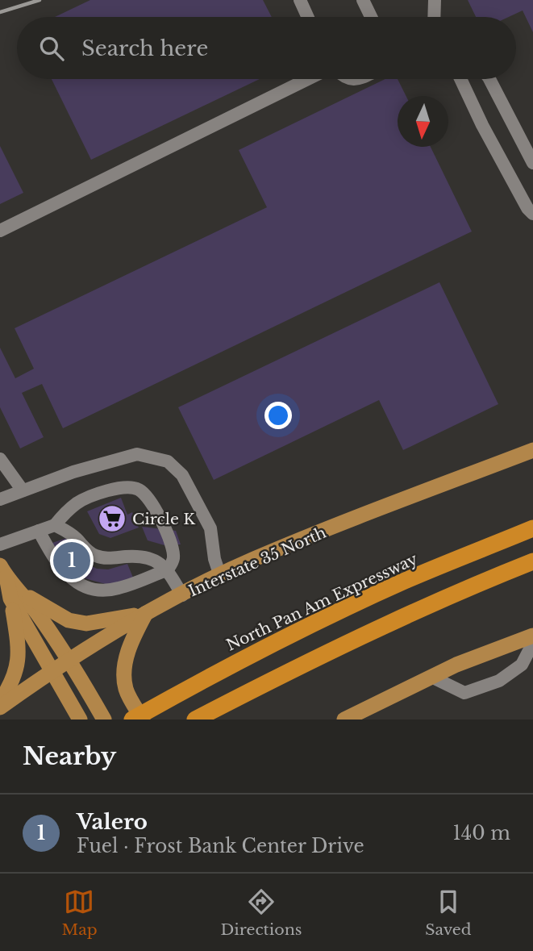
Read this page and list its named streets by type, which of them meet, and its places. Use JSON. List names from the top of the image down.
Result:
{
  "streets": {
    "highway": ["North Pan Am Expressway"],
    "main road": ["Interstate 35 North"]
  },
  "places": {
    "supermarket": ["Circle K"]
  },
  "north": "bottom",
  "page": {
    "search": "Search here",
    "pins": "1",
    "heading": "Nearby",
    "list": [
      {
        "mark": "1",
        "name": "Valero",
        "note": "Fuel · Frost Bank Center Drive",
        "value": "140 m"
      }
    ],
    "nav": ["Map", "Directions", "Saved"]
  }
}
